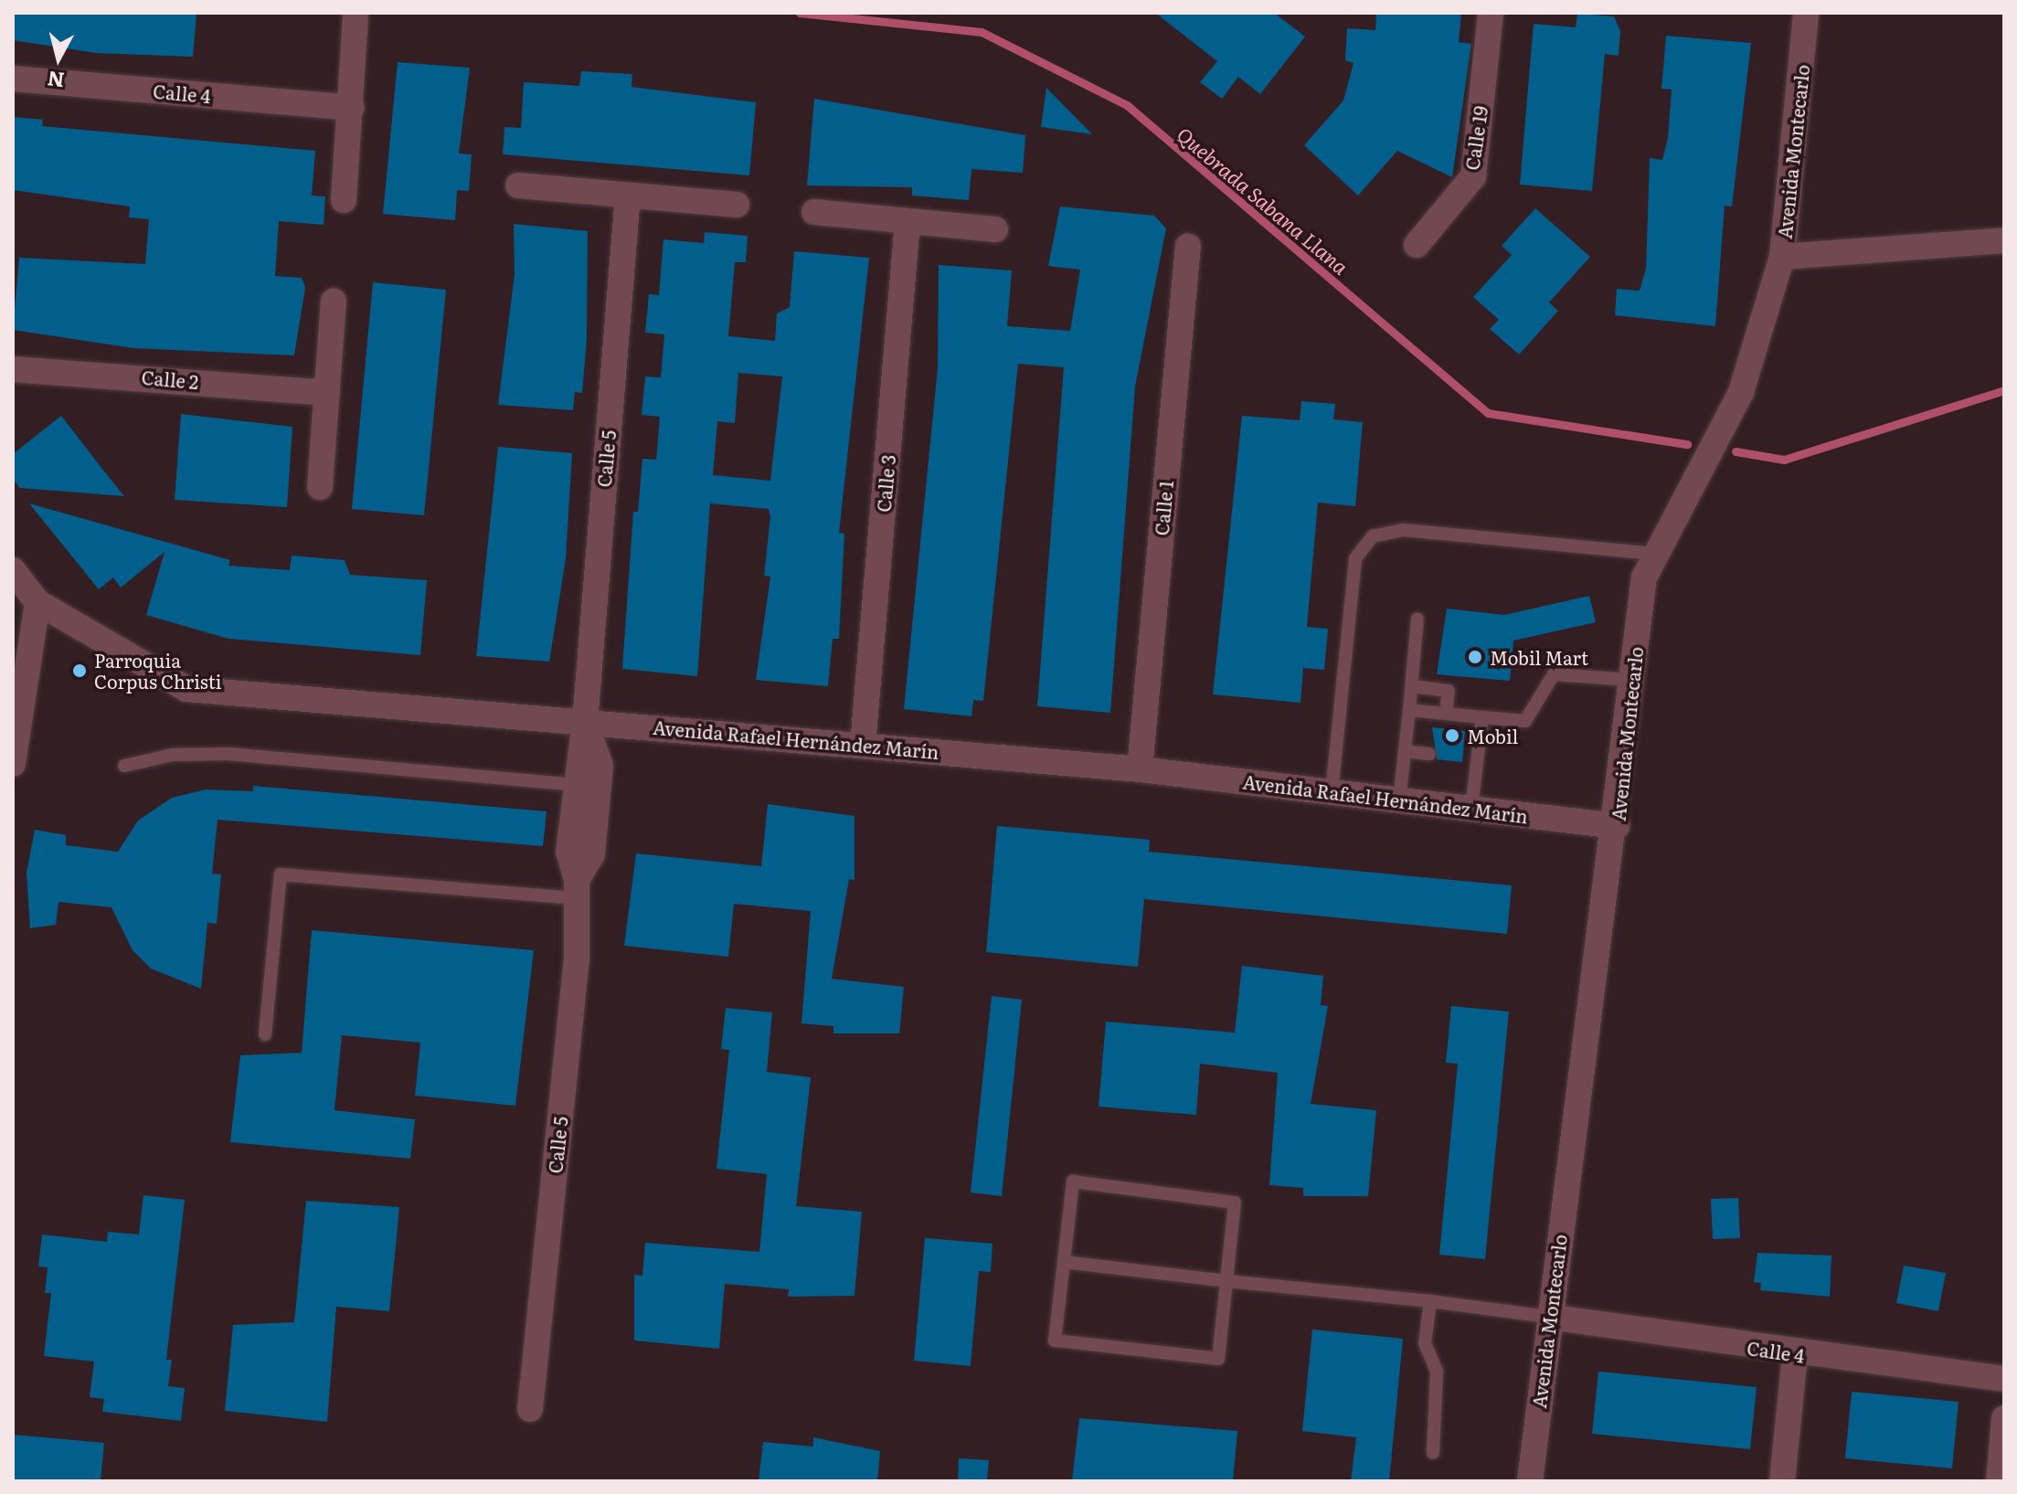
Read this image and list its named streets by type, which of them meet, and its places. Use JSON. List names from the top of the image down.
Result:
{
  "streets": {
    "street": [
      "Calle 4",
      "Calle 19",
      "Avenida Montecarlo",
      "Calle 2",
      "Calle 5",
      "Calle 3",
      "Calle 1",
      "Avenida Rafael Hernández Marín"
    ]
  },
  "crossings": [
    ["Calle 4", "Avenida Montecarlo"],
    ["Avenida Montecarlo", "Avenida Rafael Hernández Marín"],
    ["Calle 5", "Avenida Rafael Hernández Marín"],
    ["Calle 3", "Avenida Rafael Hernández Marín"],
    ["Calle 1", "Avenida Rafael Hernández Marín"]
  ],
  "water": ["Quebrada Sabana Llana"],
  "places": ["Mobil Mart", "Parroquia Corpus Christi", "Mobil"],
  "north": "bottom"
}
